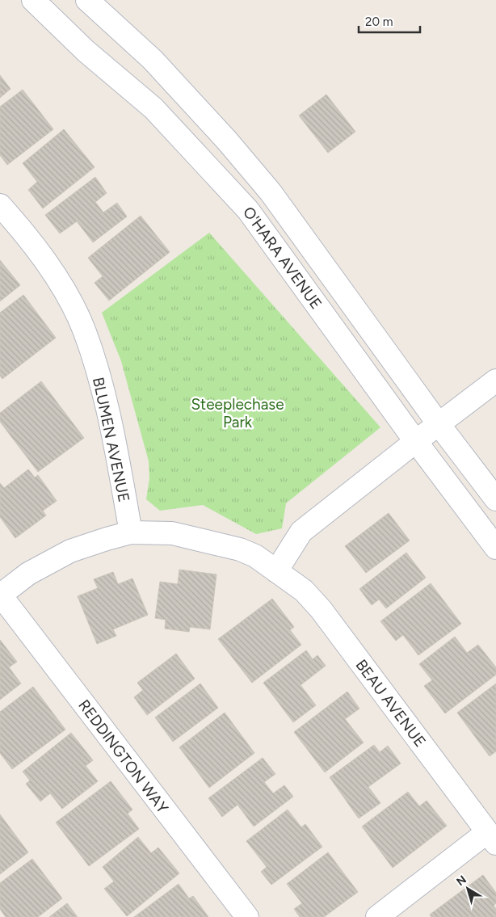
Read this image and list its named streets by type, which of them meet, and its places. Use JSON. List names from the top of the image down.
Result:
{
  "streets": {
    "street": [
      "O'HARA AVENUE",
      "BLUMEN AVENUE",
      "BEAU AVENUE",
      "REDDINGTON WAY"
    ]
  },
  "crossings": [
    ["BLUMEN AVENUE", "BEAU AVENUE"],
    ["BEAU AVENUE", "REDDINGTON WAY"]
  ],
  "parks": ["Steeplechase Park"],
  "scale_bar": "20 m",
  "north": "top left"
}
